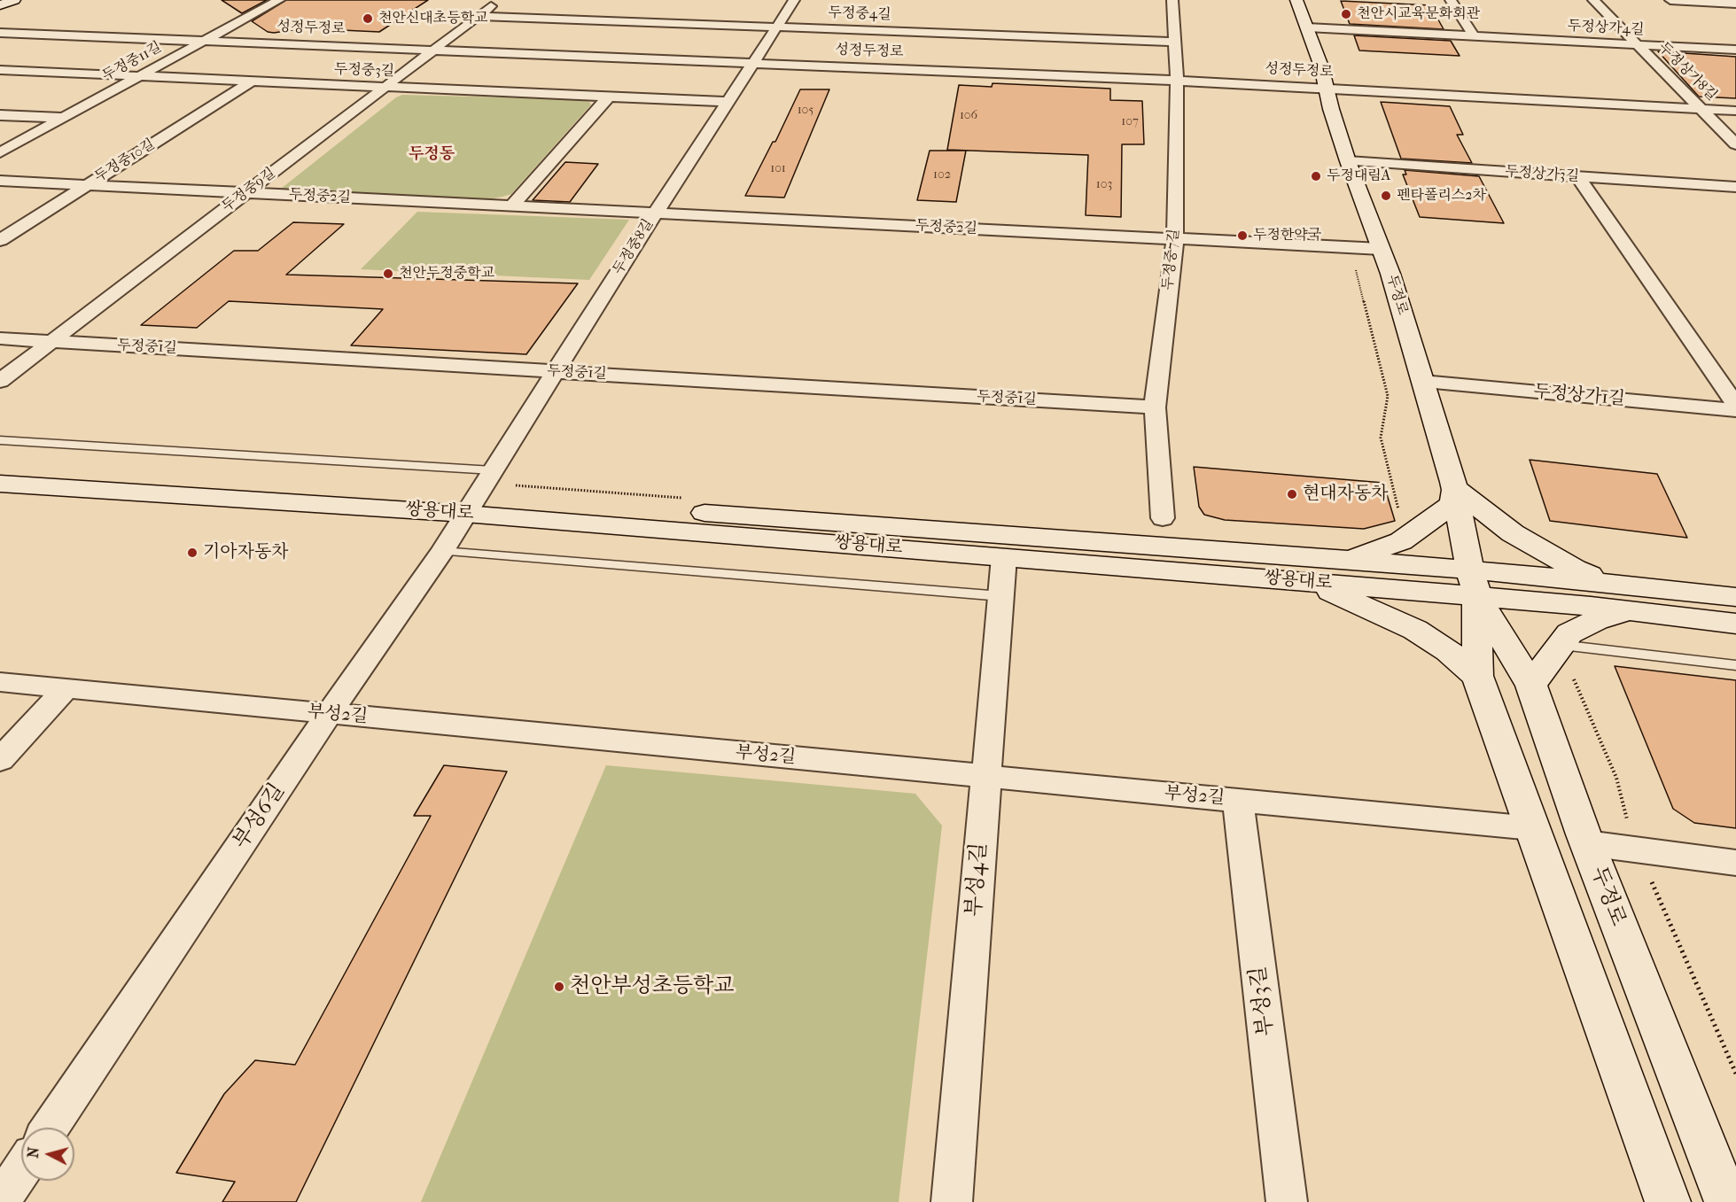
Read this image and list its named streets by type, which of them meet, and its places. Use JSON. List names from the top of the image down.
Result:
{
  "streets": {
    "street": [
      "두정중4길",
      "성정두정로",
      "두정상가4길",
      "두정중11길",
      "두정중3길",
      "두정상가8길",
      "두정중10길",
      "두정상가3길",
      "두정중9길",
      "두정중2길",
      "두정중8길",
      "두정중7길",
      "두정로",
      "두정중1길",
      "두정상가1길",
      "쌍용대로",
      "부성2길",
      "부성6길",
      "부성4길",
      "부성3길"
    ]
  },
  "crossings": [
    ["두정중4길", "두정중9길"],
    ["두정중4길", "두정중8길"],
    ["두정중4길", "두정중7길"],
    ["성정두정로", "두정중11길"],
    ["성정두정로", "두정상가8길"],
    ["성정두정로", "두정중9길"],
    ["성정두정로", "두정중8길"],
    ["성정두정로", "두정중7길"],
    ["성정두정로", "두정로"],
    ["두정상가4길", "두정상가8길"],
    ["두정상가4길", "두정로"],
    ["두정중11길", "두정중3길"],
    ["두정중3길", "두정중10길"],
    ["두정중3길", "두정중9길"],
    ["두정중3길", "두정중8길"],
    ["두정중10길", "두정중2길"],
    ["두정상가3길", "두정로"],
    ["두정중9길", "두정중2길"],
    ["두정중9길", "두정중1길"],
    ["두정중2길", "두정중8길"],
    ["두정중2길", "두정중7길"],
    ["두정중2길", "두정로"],
    ["두정중8길", "두정중1길"],
    ["두정중8길", "쌍용대로"],
    ["두정중8길", "부성6길"],
    ["두정중7길", "두정중1길"],
    ["두정로", "두정상가1길"],
    ["두정로", "쌍용대로"],
    ["두정로", "부성2길"],
    ["쌍용대로", "부성6길"],
    ["쌍용대로", "부성4길"],
    ["부성2길", "부성6길"],
    ["부성2길", "부성4길"],
    ["부성2길", "부성3길"]
  ],
  "districts": ["두정동"],
  "places": [
    "천안시교육문화회관",
    "천안신대초등학교",
    "두정대림A",
    "펜타폴리스2차",
    "두정한약국",
    "천안두정중학교",
    "현대자동차",
    "기아자동차",
    "천안부성초등학교"
  ],
  "house_numbers": [
    "105",
    "106",
    "107",
    "101",
    "102",
    "103"
  ],
  "north": "left"
}
